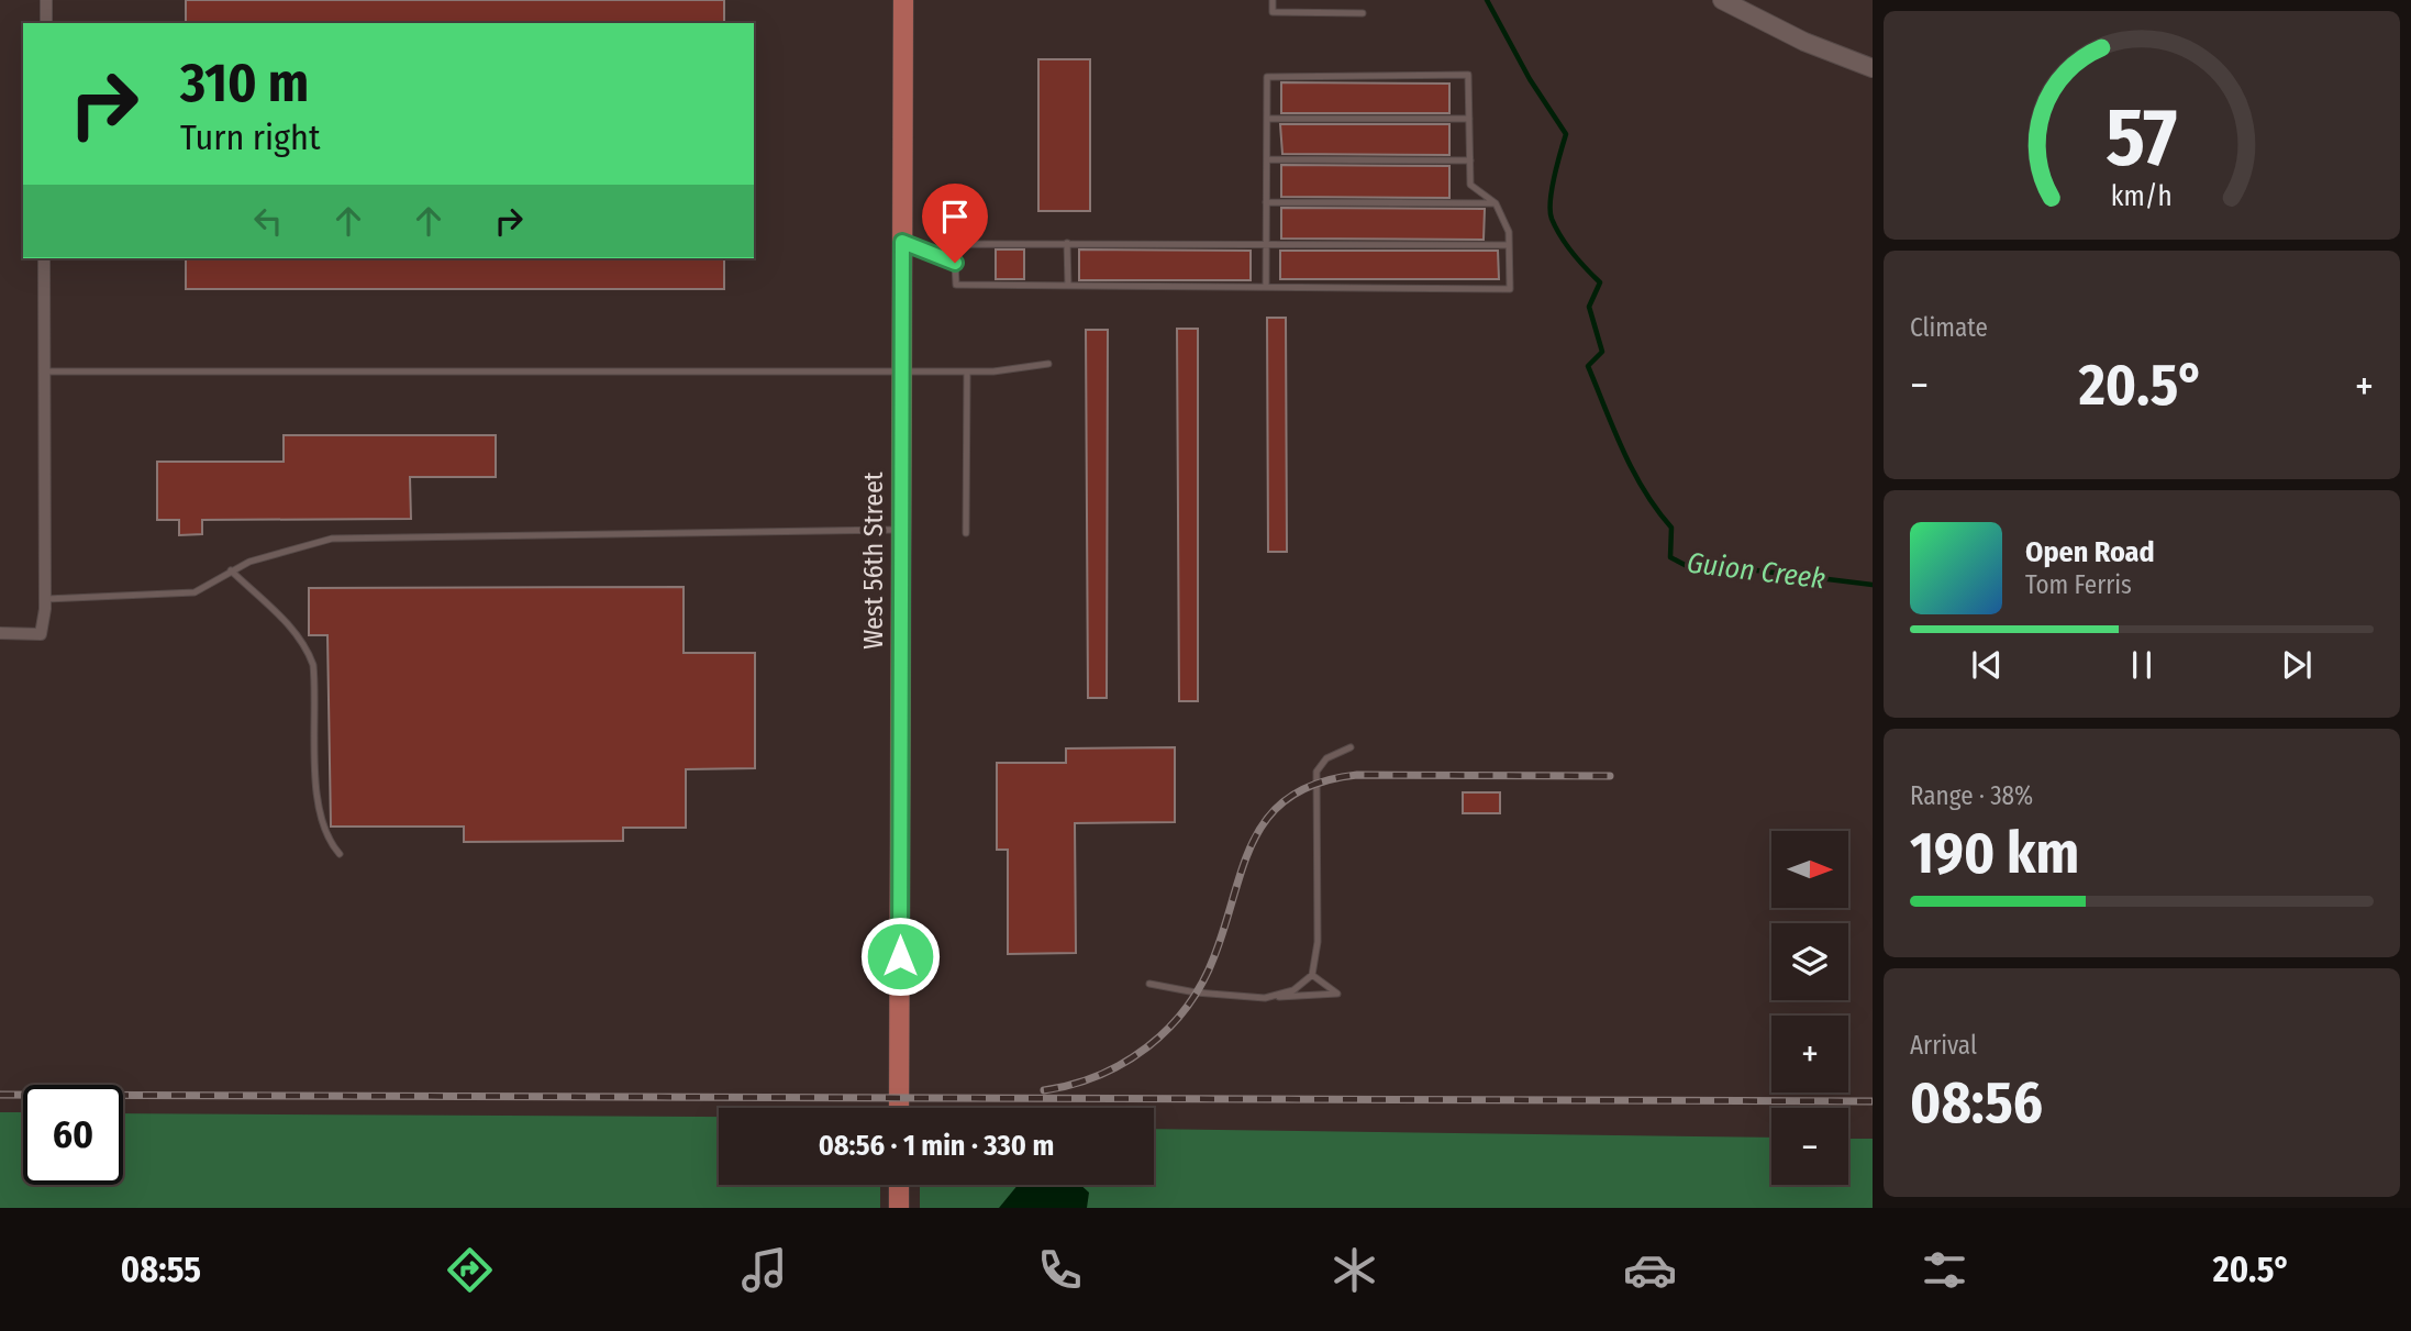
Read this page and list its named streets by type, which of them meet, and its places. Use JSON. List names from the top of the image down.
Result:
{
  "streets": {
    "main road": ["West 56th Street"]
  },
  "water": ["Guion Creek"],
  "north": "right",
  "page": {
    "turn": ["310 m", "Turn right"],
    "tile": [
      "Climate",
      ["Range · 38%", "190 km"],
      ["Arrival", "08:56"]
    ],
    "heat": ["−", "20.5°", "+"],
    "song": ["Open Road", "Tom Ferris"],
    "map_buttons": ["+", "−"],
    "limit": "60",
    "trip": "08:56 · 1 min · 330 m",
    "tabs": ["08:55", "20.5°"],
    "gauge": ["57", "km/h"]
  }
}
